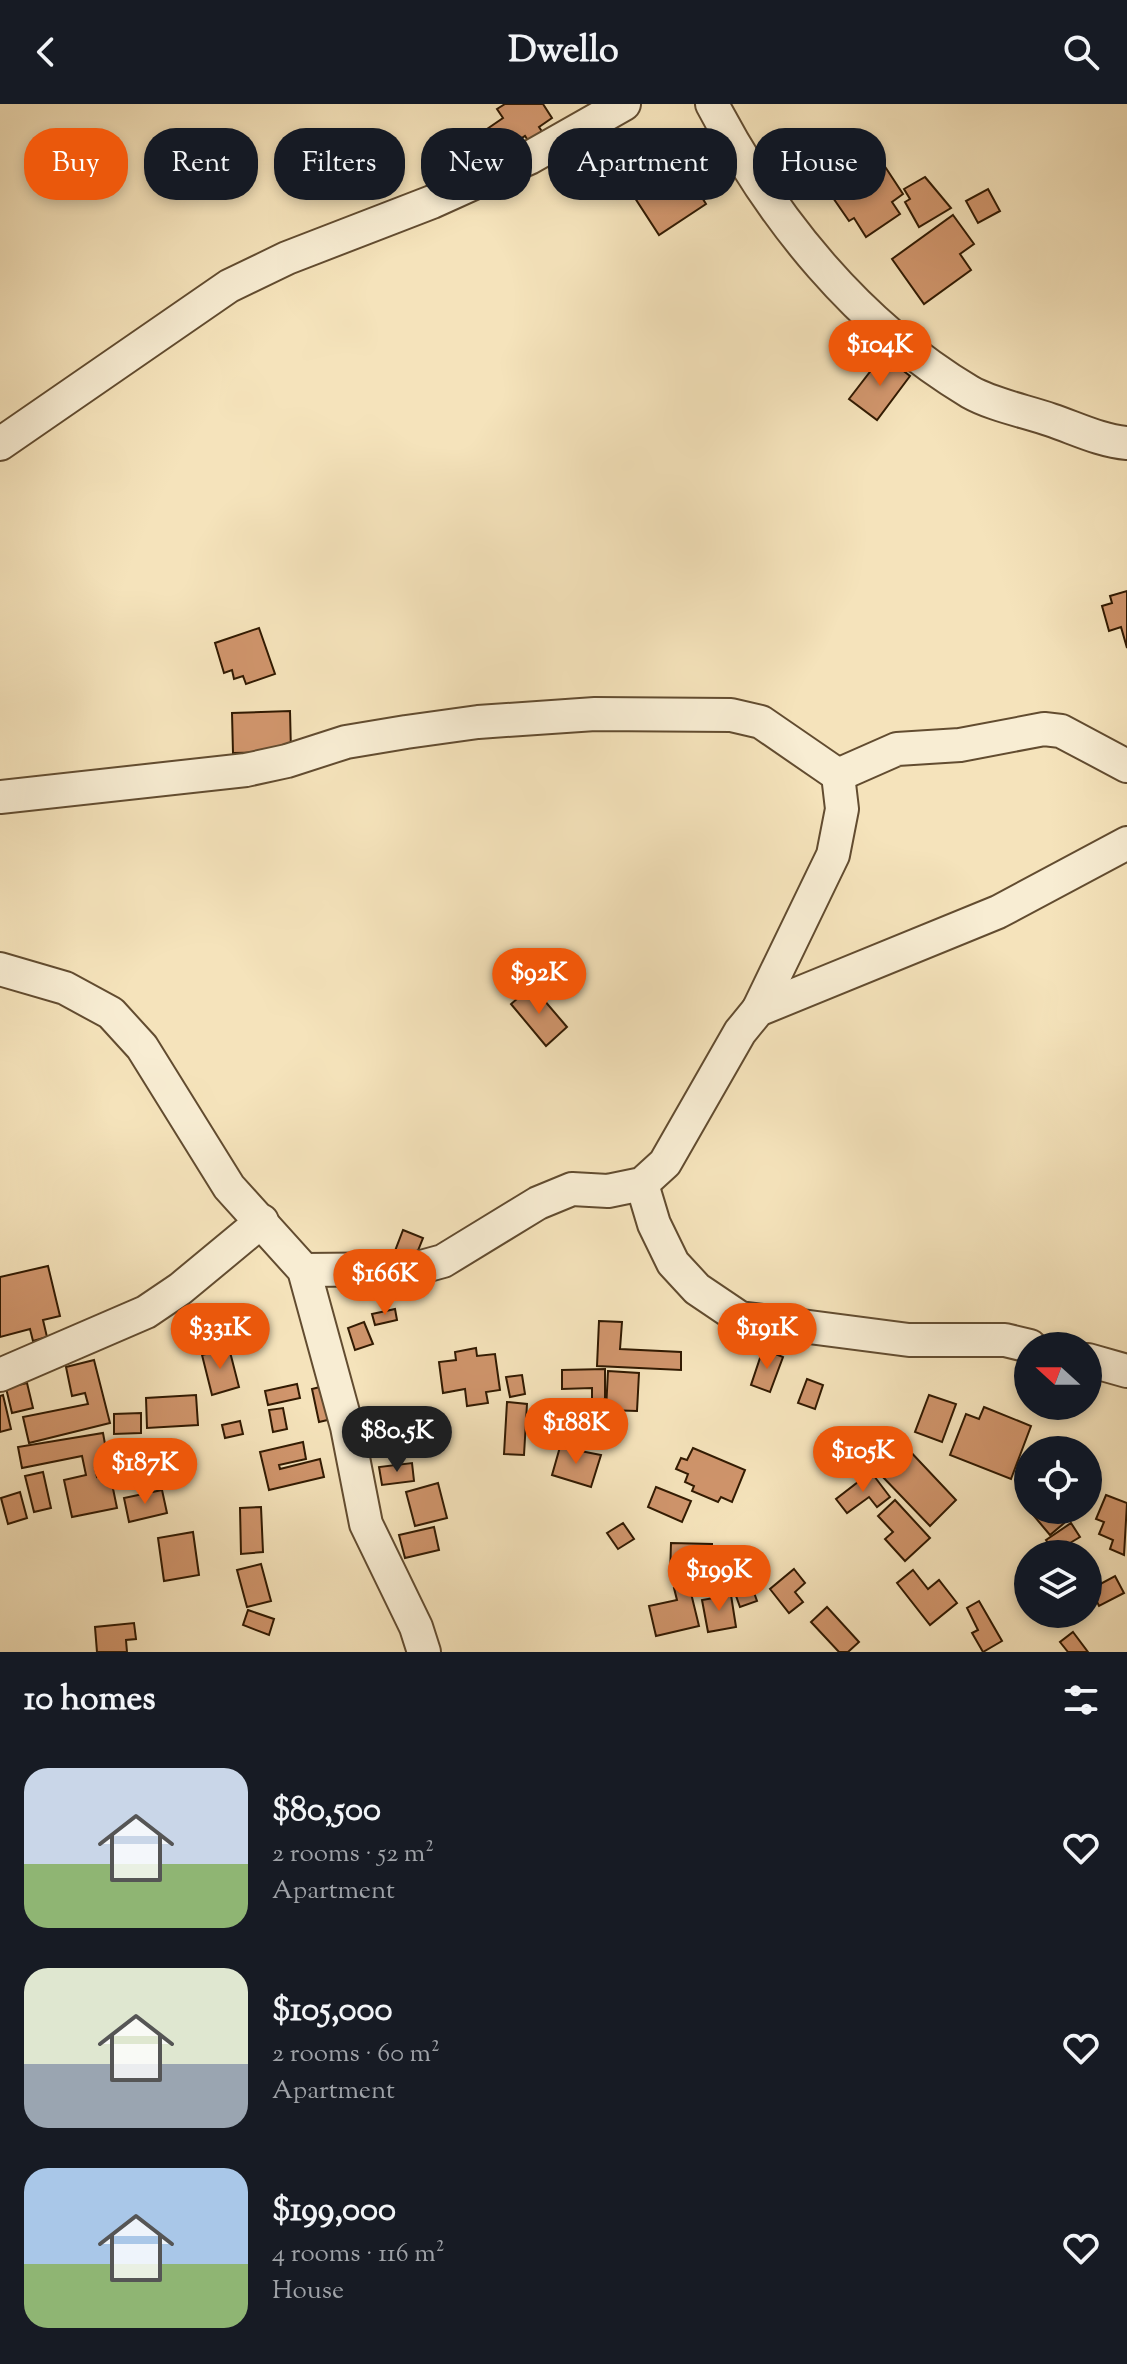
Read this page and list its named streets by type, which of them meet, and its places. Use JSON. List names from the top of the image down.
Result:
{
  "north": "left",
  "page": {
    "header": "Dwello",
    "chip": [
      "Buy",
      "Rent",
      "Filters",
      "New",
      "Apartment",
      "House"
    ],
    "price": [
      "$104K",
      "$92K",
      "$166K",
      "$331K",
      "$191K",
      "$188K",
      "$80.5K",
      "$105K",
      "$187K",
      "$199K"
    ],
    "heading": "10 homes",
    "list": [
      {
        "name": "$80,500",
        "note": "2 rooms · 52 m² · Apartment"
      },
      {
        "name": "$105,000",
        "note": "2 rooms · 60 m² · Apartment"
      },
      {
        "name": "$199,000",
        "note": "4 rooms · 116 m² · House"
      }
    ]
  }
}
